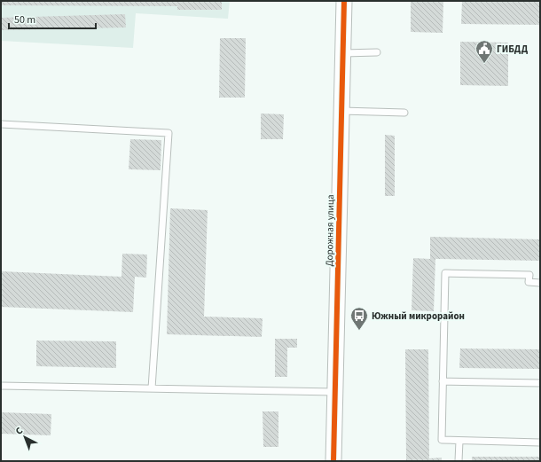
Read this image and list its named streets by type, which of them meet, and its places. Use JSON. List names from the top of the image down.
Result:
{
  "streets": {
    "street": ["Дорожная улица"]
  },
  "places": {
    "public building": ["ГИБДД"],
    "bus stop": ["Южный микрорайон"]
  },
  "scale_bar": "50 m",
  "north": "top left"
}
